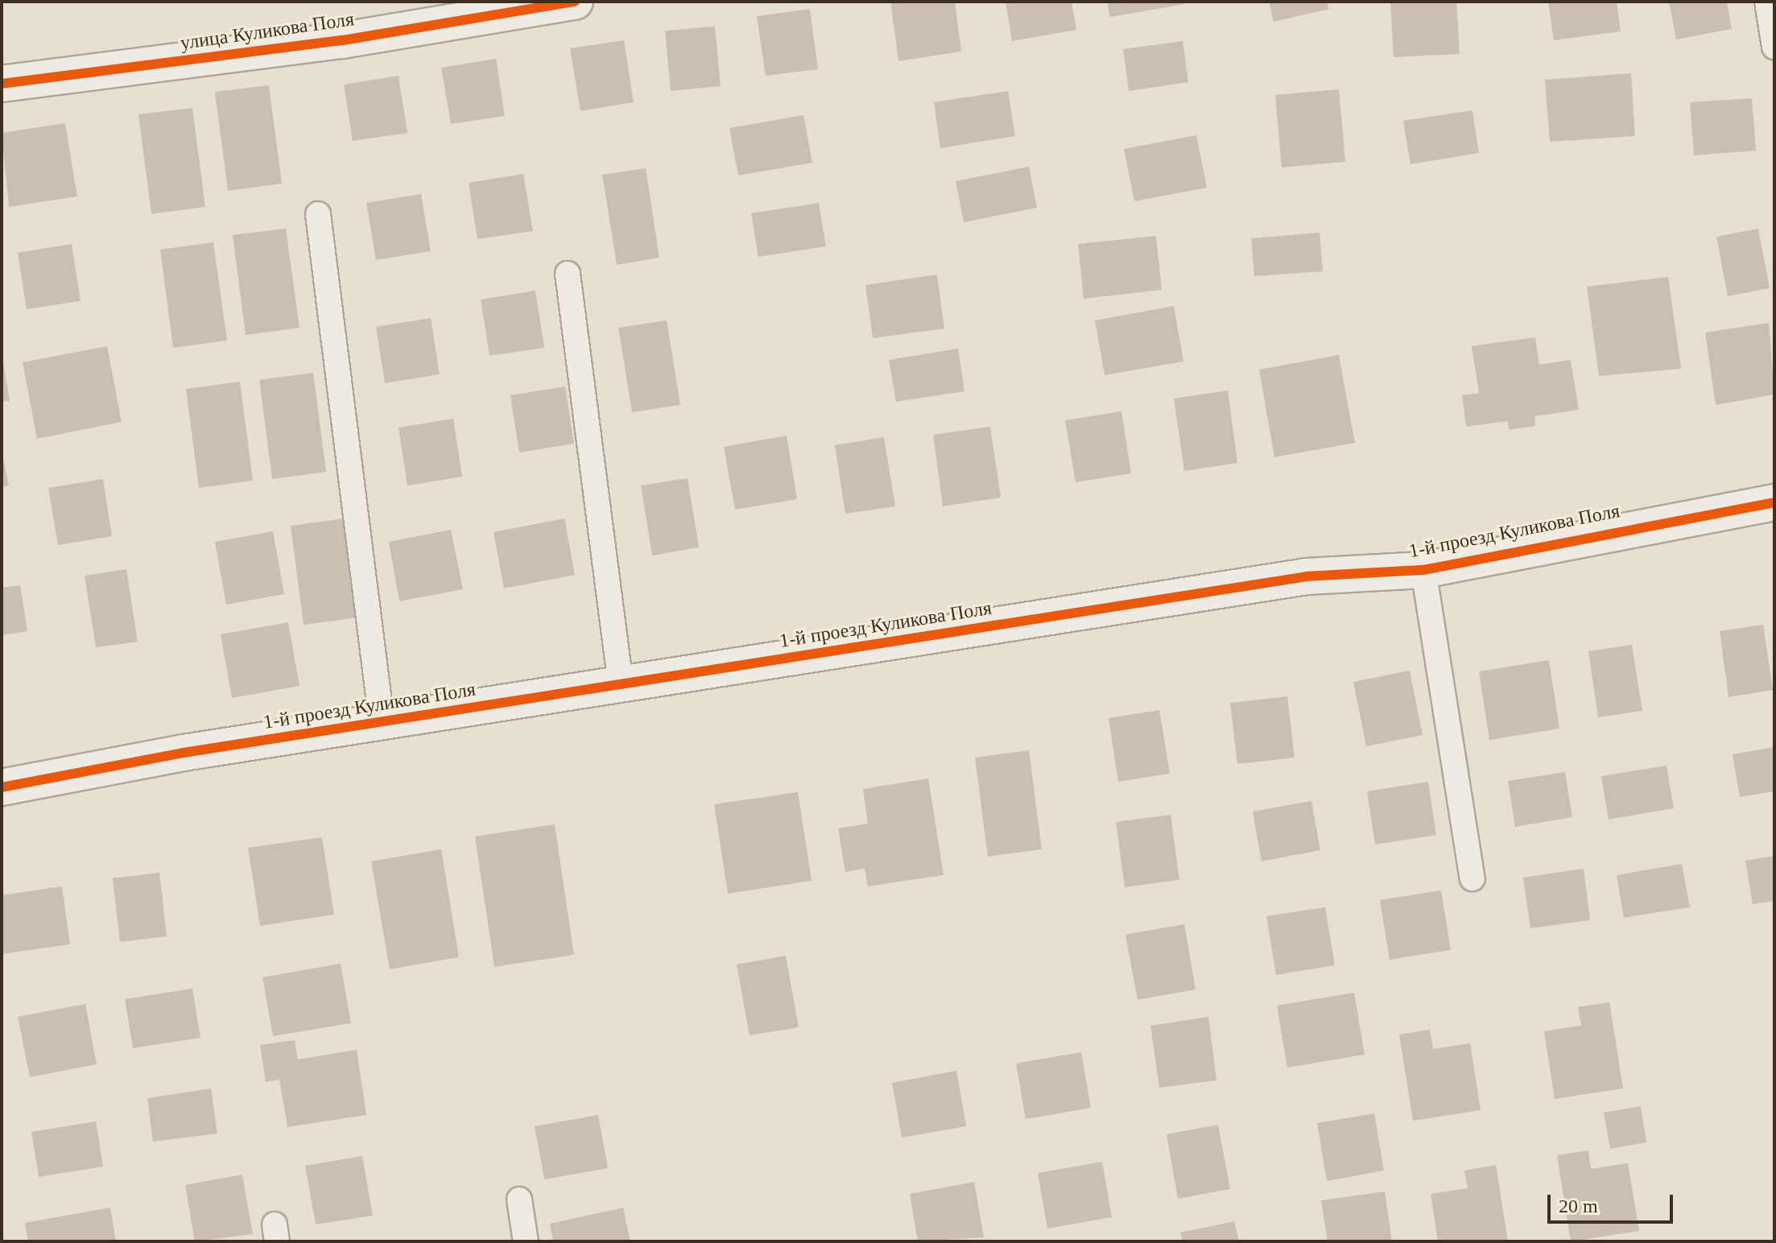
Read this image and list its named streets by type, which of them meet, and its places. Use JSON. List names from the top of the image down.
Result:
{
  "streets": {
    "street": ["улица Куликова Поля", "1-й проезд Куликова Поля"]
  },
  "scale_bar": "20 m"
}
